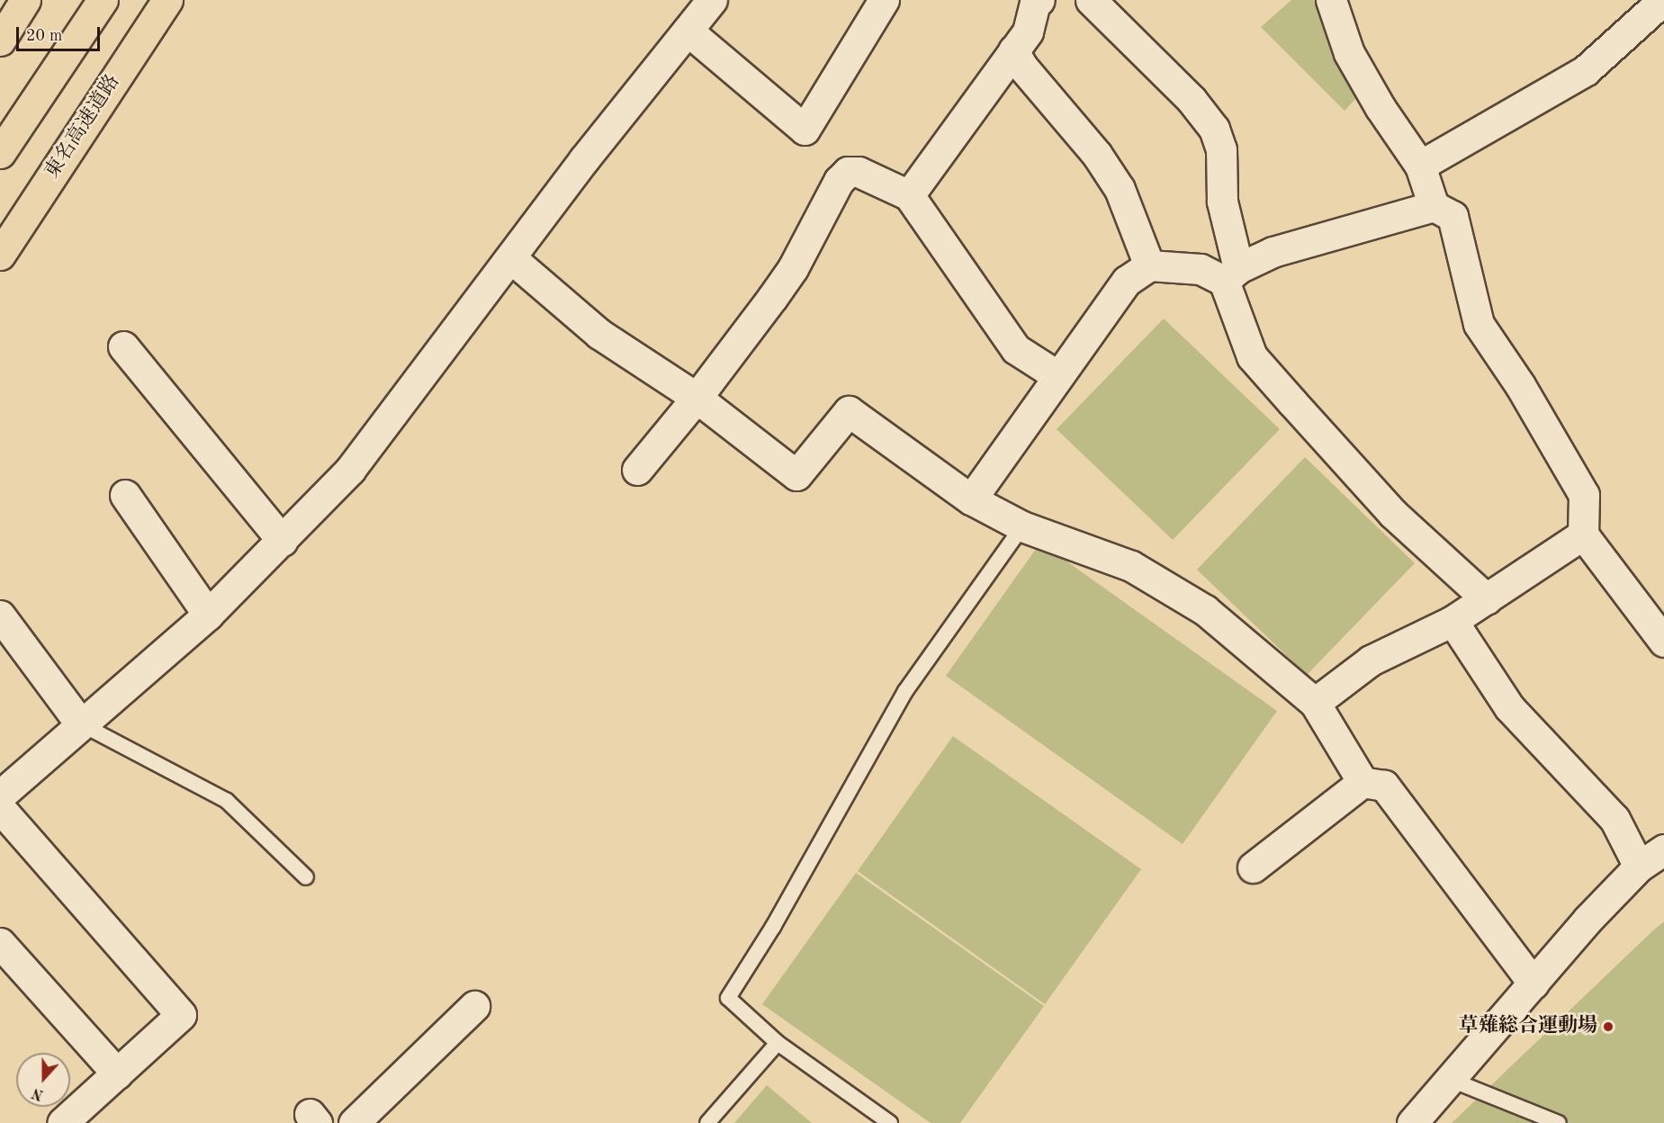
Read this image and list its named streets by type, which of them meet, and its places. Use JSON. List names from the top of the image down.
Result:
{
  "streets": {
    "highway": ["東名高速道路"]
  },
  "places": ["草薙総合運動場"],
  "scale_bar": "20 m",
  "north": "bottom"
}
